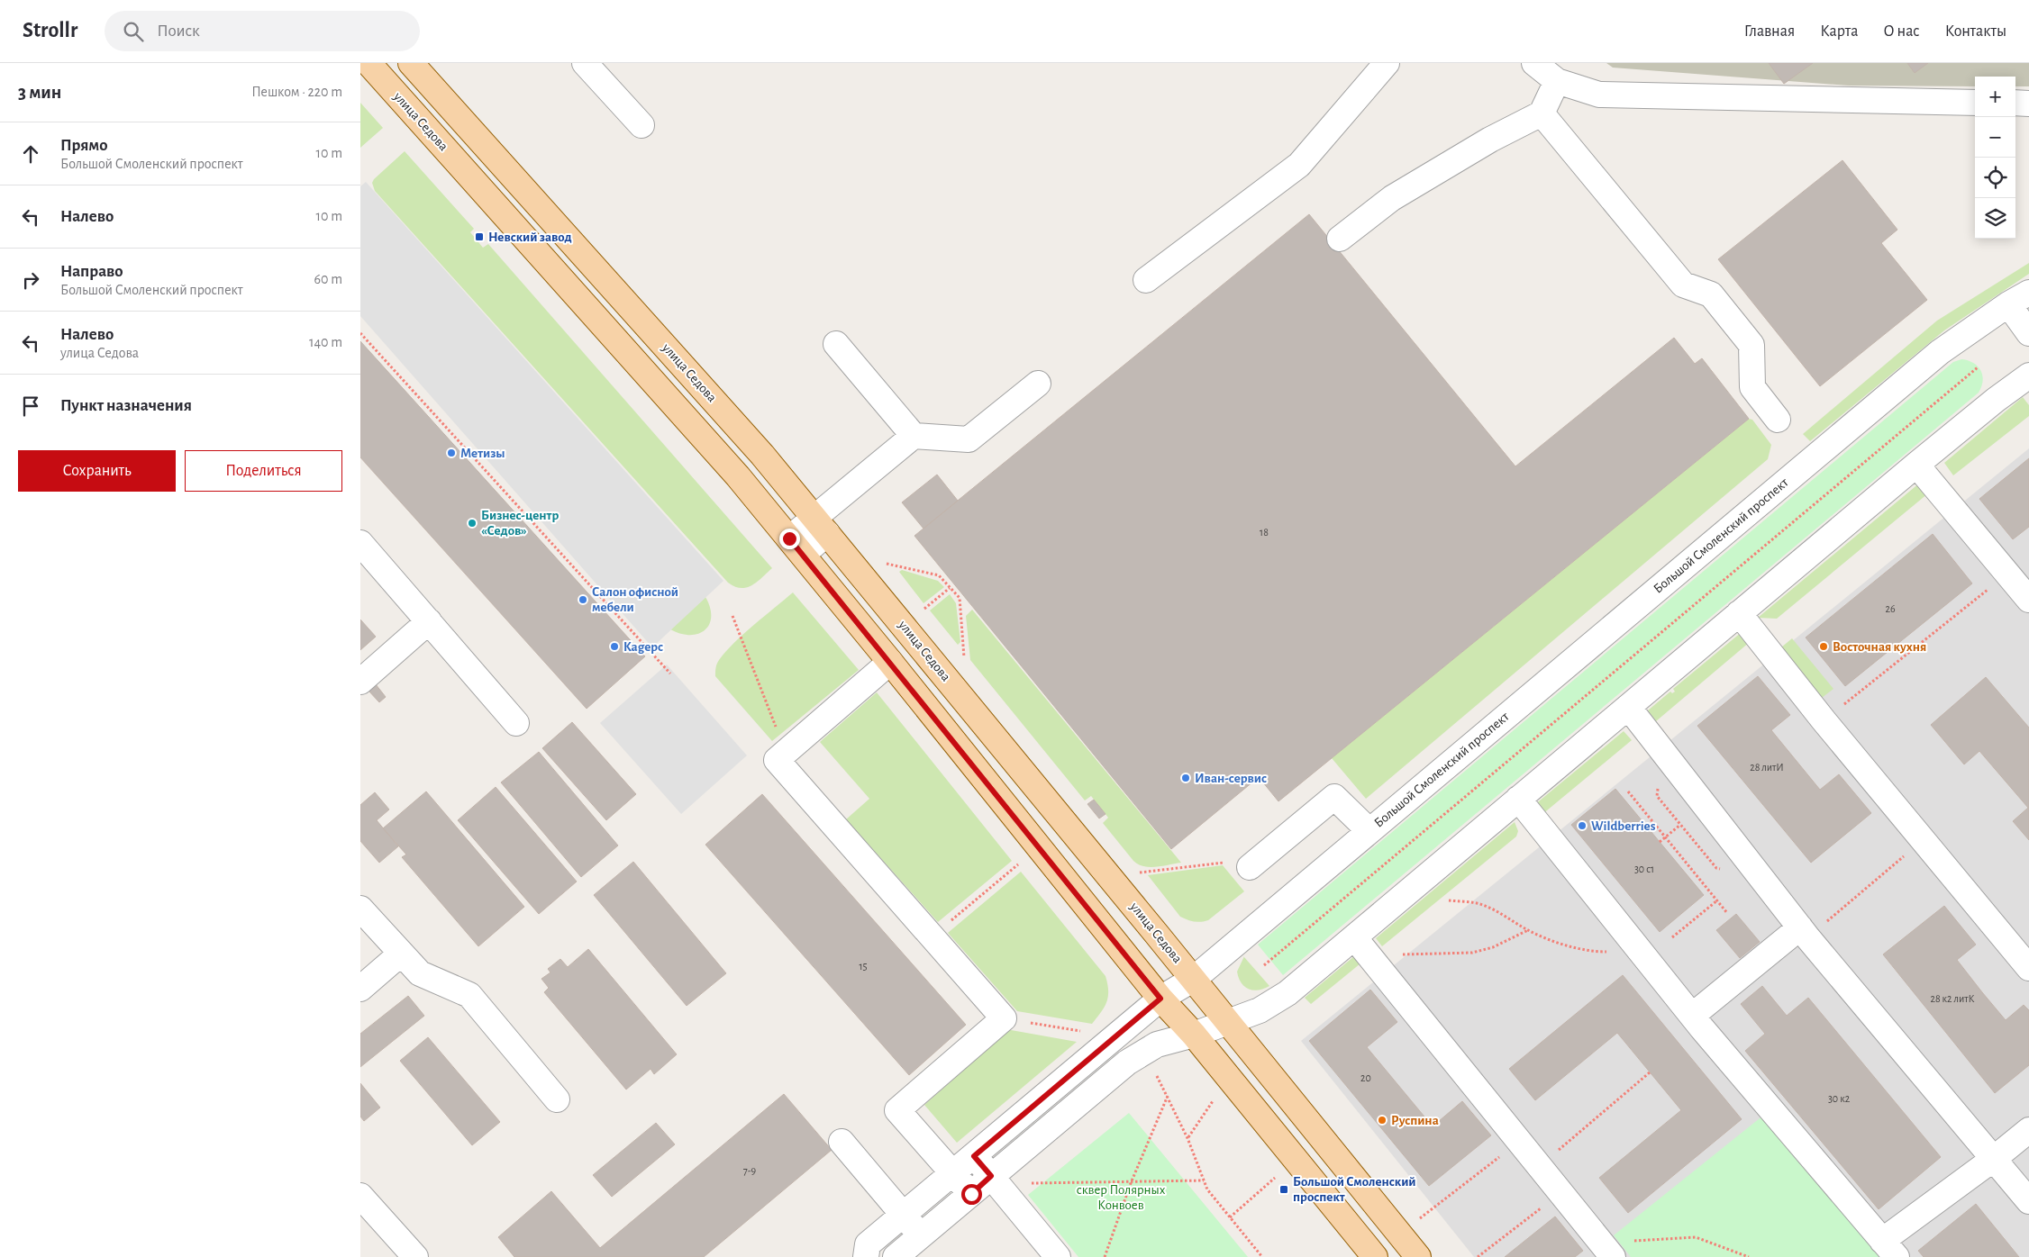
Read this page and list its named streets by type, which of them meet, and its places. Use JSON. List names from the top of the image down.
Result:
{
  "streets": {
    "main road": ["улица Седова"],
    "street": ["Большой Смоленский проспект"]
  },
  "crossings": [
    ["улица Седова", "Большой Смоленский проспект"]
  ],
  "parks": ["сквер Полярных Конвоев"],
  "places": {
    "transit": ["Невский завод", "Большой Смоленский проспект"],
    "other": [
      "Метизы",
      "Бизнес-центр «Седов»",
      "Салон офисной мебели",
      "Kagepc",
      "Восточная кухня",
      "Иван-сервис",
      "Wildberries",
      "Руспина"
    ]
  },
  "house_numbers": [
    "18",
    "26",
    "28 литИ",
    "30 с1",
    "15",
    "28 к2 литК",
    "20",
    "30 к2",
    "7-9"
  ],
  "page": {
    "header": "Strollr",
    "search": "Поиск",
    "nav": [
      "Главная",
      "Карта",
      "О нас",
      "Контакты"
    ],
    "heading": ["3 мин", "Пешком · 220 m"],
    "map_buttons": ["+", "−"],
    "list": [
      ["Прямо", "Большой Смоленский проспект", "10 m"],
      ["Налево", "10 m"],
      ["Направо", "Большой Смоленский проспект", "60 m"],
      ["Налево", "улица Седова", "140 m"],
      "Пункт назначения"
    ],
    "buttons": ["Сохранить", "Поделиться"]
  }
}
